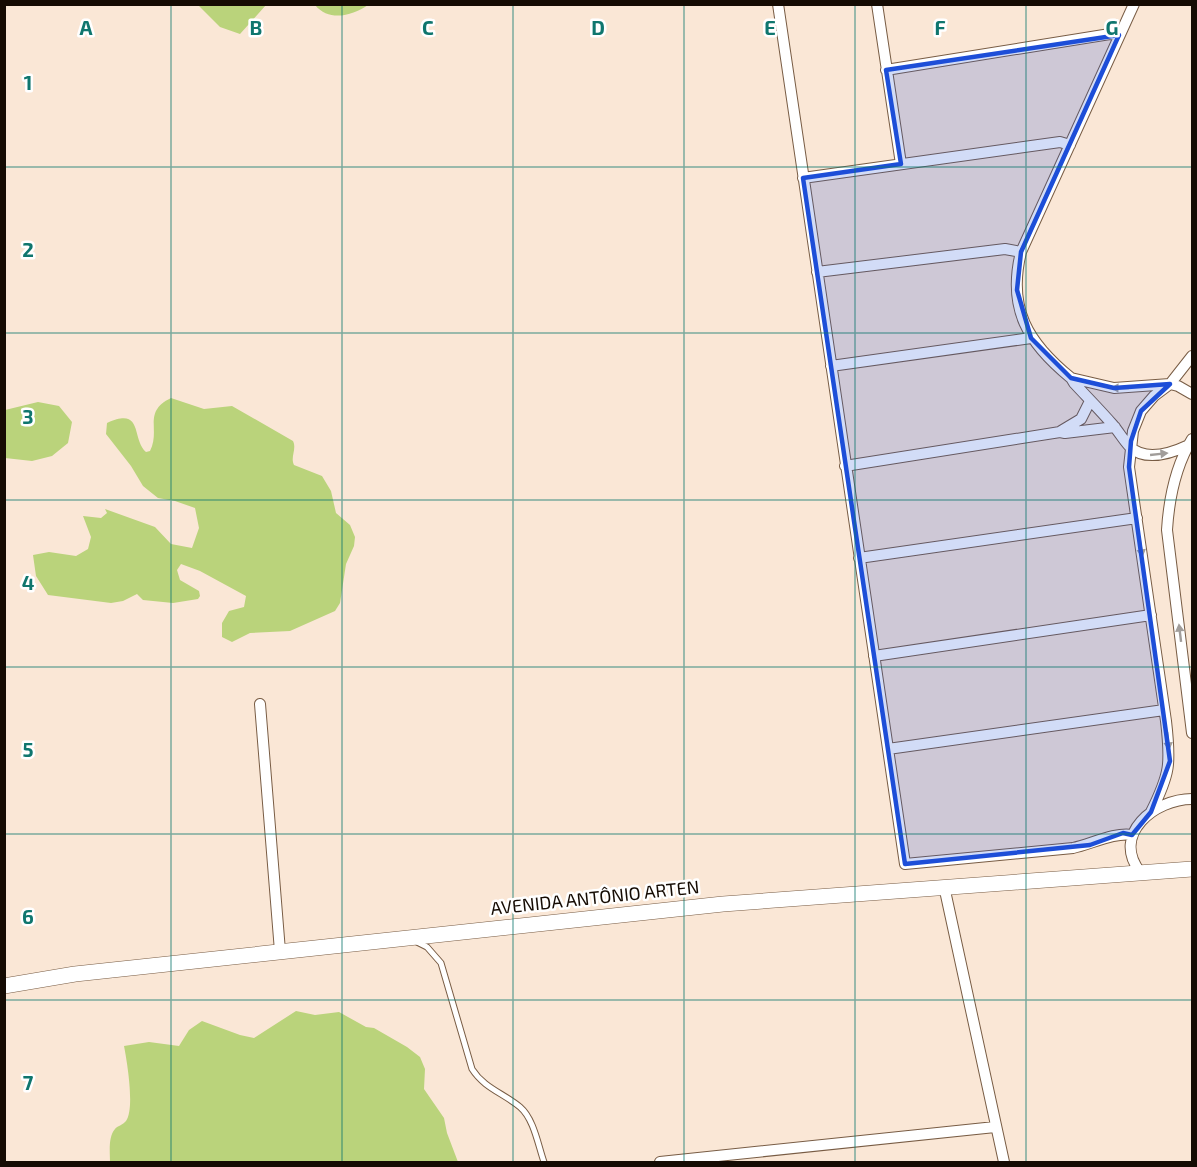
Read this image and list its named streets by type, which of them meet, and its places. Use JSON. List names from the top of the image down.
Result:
{
  "streets": {
    "street": ["AVENIDA ANTÔNIO ARTEN"]
  },
  "grid": {
    "columns": [
      "A",
      "B",
      "C",
      "D",
      "E",
      "F",
      "G"
    ],
    "rows": [
      "1",
      "2",
      "3",
      "4",
      "5",
      "6",
      "7"
    ]
  }
}
